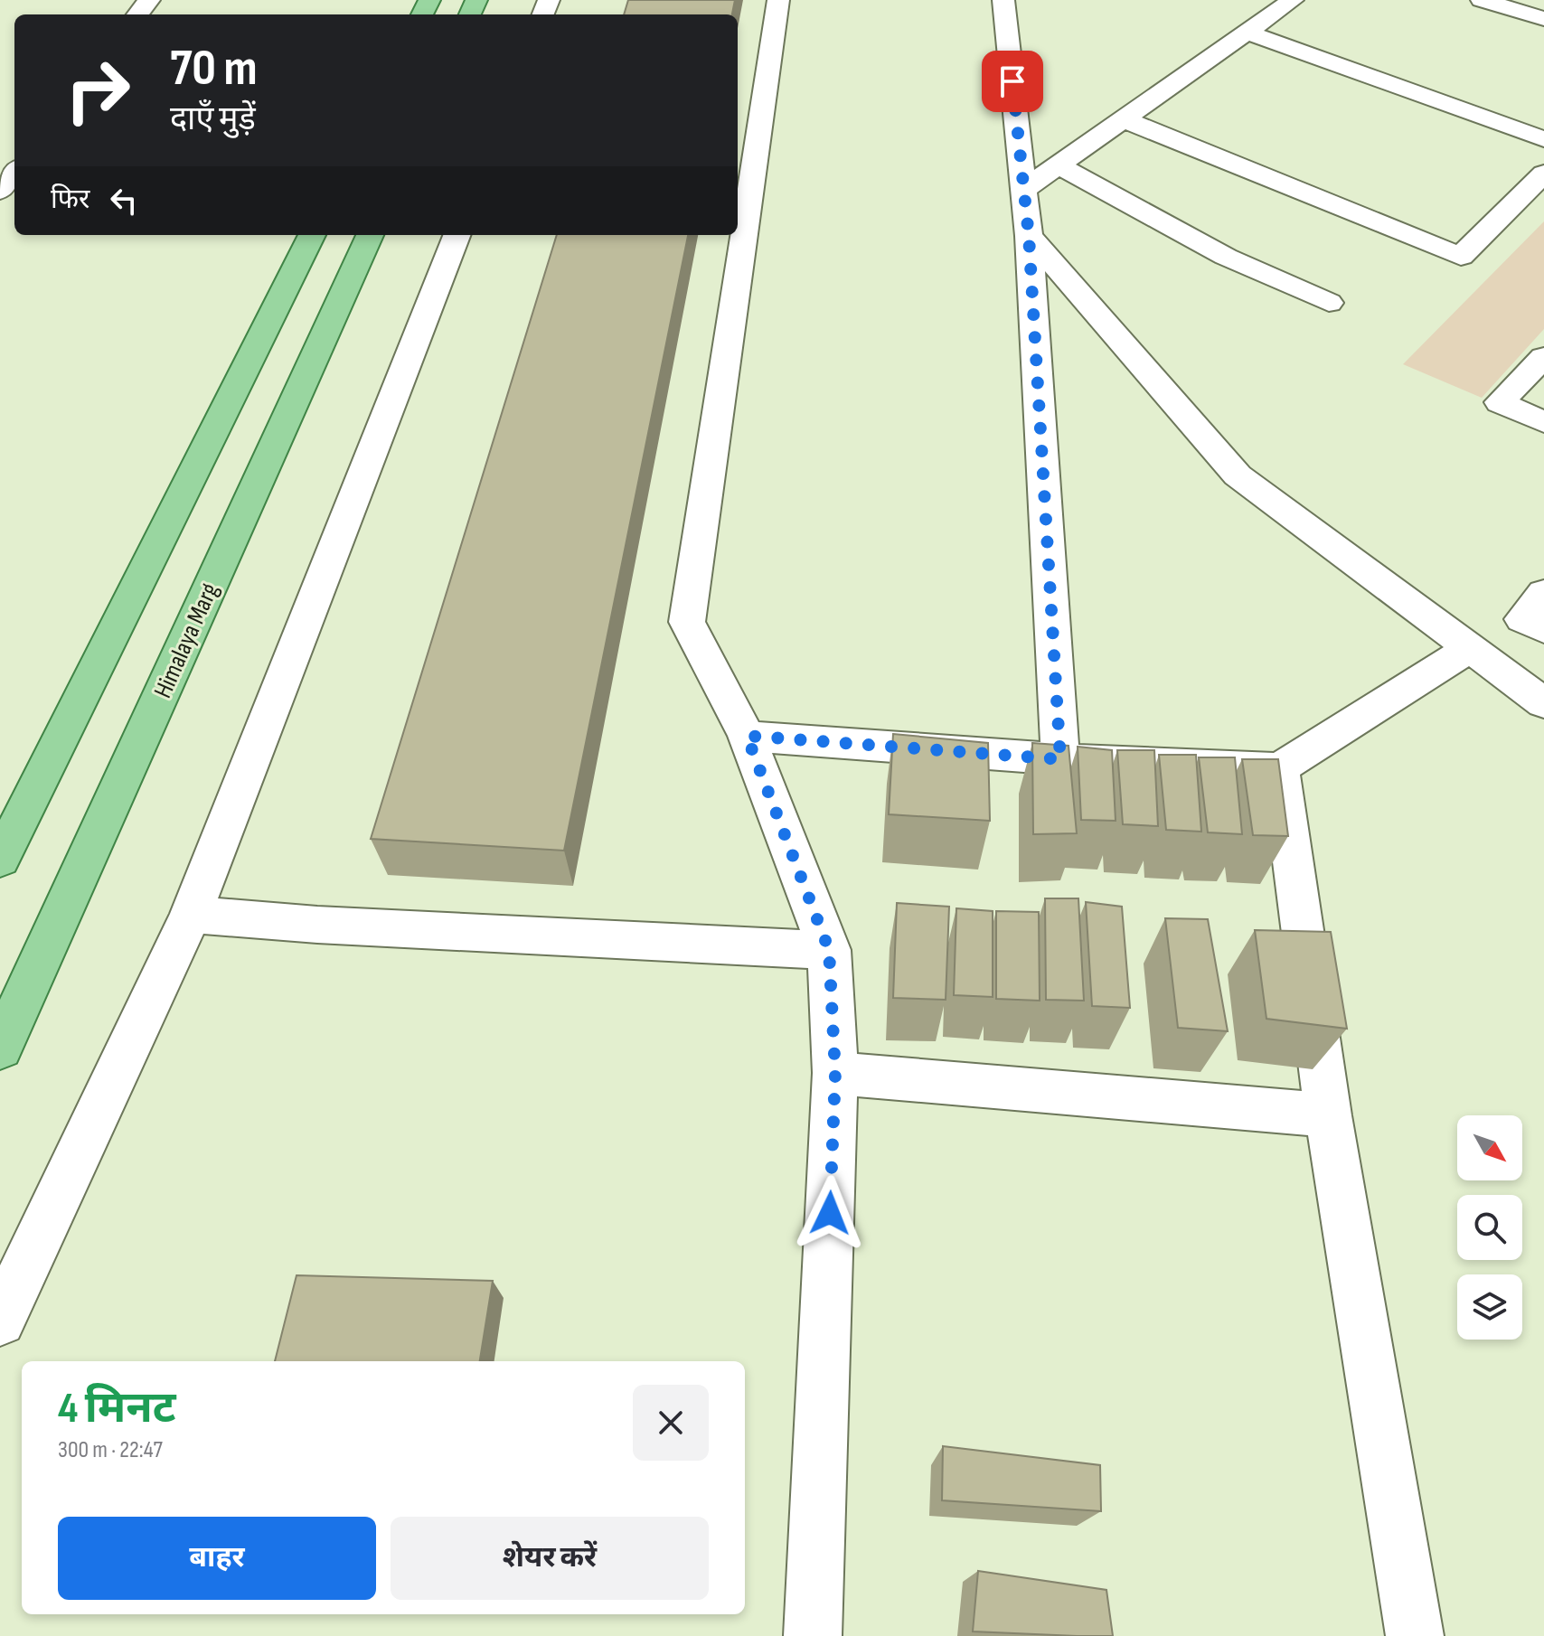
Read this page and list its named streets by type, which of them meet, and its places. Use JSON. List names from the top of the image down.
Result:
{
  "streets": {
    "main road": ["Himalaya Marg"]
  },
  "north": "bottom right",
  "page": {
    "turn": ["70 m", "दाएँ मुड़ें"],
    "then": "फिर",
    "heading": ["4 मिनट", "300 m · 22:47"],
    "buttons": ["बाहर", "शेयर करें"]
  }
}
